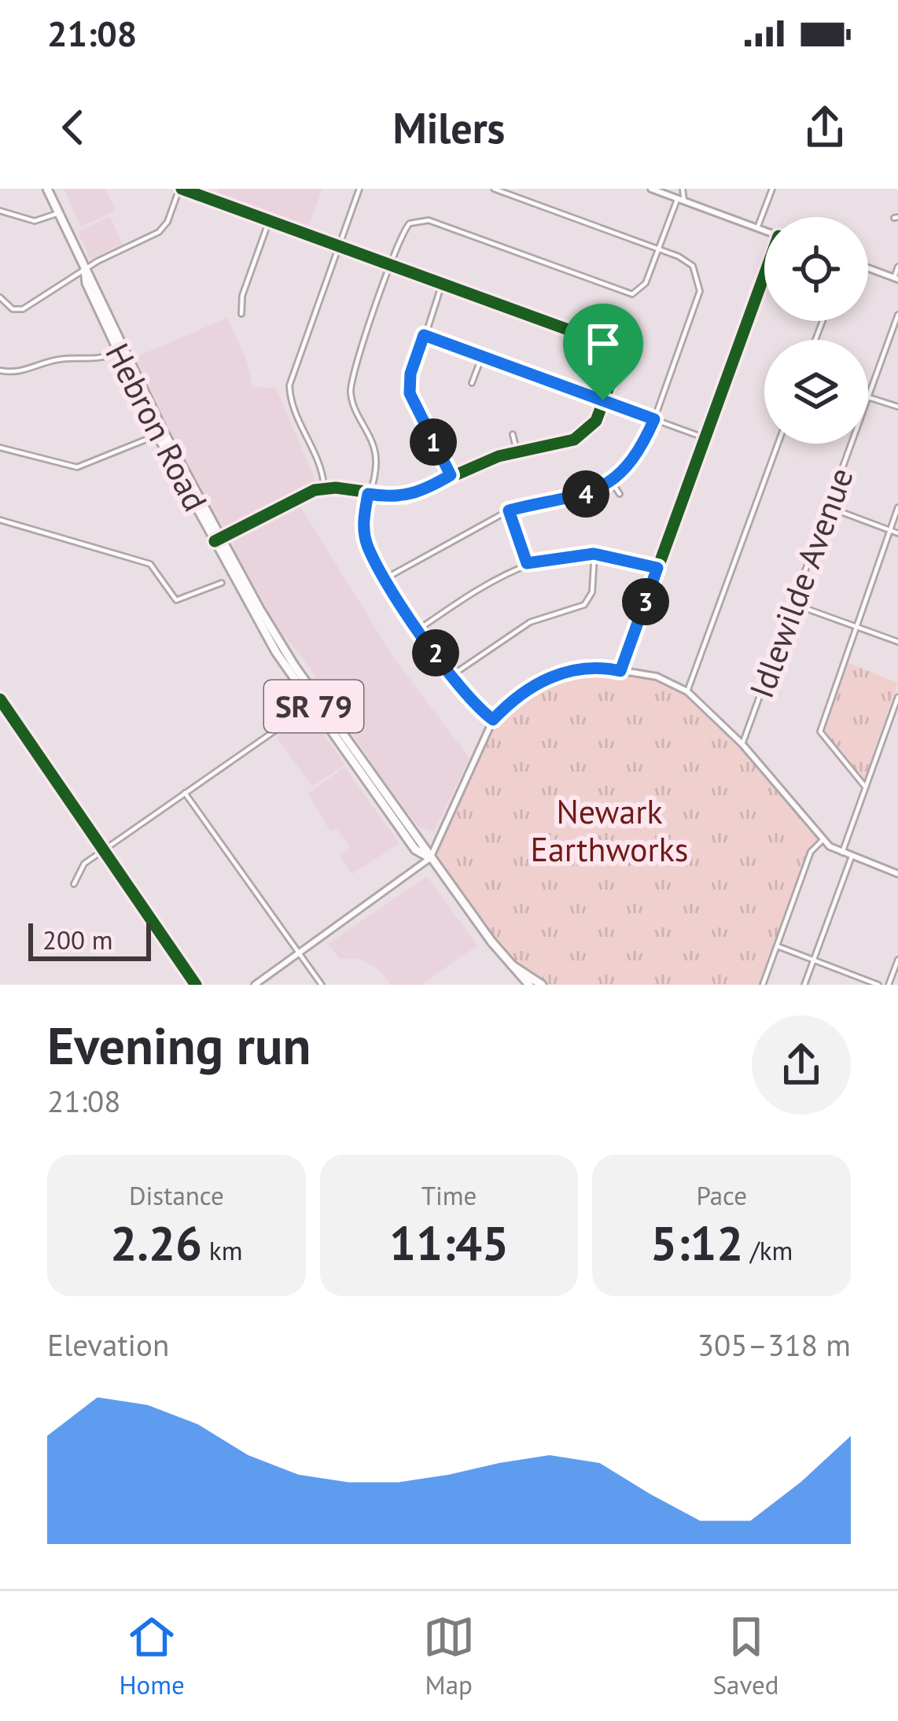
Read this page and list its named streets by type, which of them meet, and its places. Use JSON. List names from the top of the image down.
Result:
{
  "streets": {
    "highway": ["Hebron Road", "SR 79"],
    "street": ["Idlewilde Avenue"]
  },
  "parks": ["Newark Earthworks"],
  "scale_bar": "200 m",
  "page": {
    "status": "21:08",
    "header": "Milers",
    "pins": [
      "1",
      "4",
      "3",
      "2"
    ],
    "scale": "200 m",
    "heading": ["Evening run", "21:08"],
    "stats": [
      ["Distance", "2.26 km"],
      ["Time", "11:45"],
      ["Pace", "5:12 /km"]
    ],
    "chart": ["Elevation", "305–318 m"],
    "tabs": ["Home", "Map", "Saved"]
  }
}
